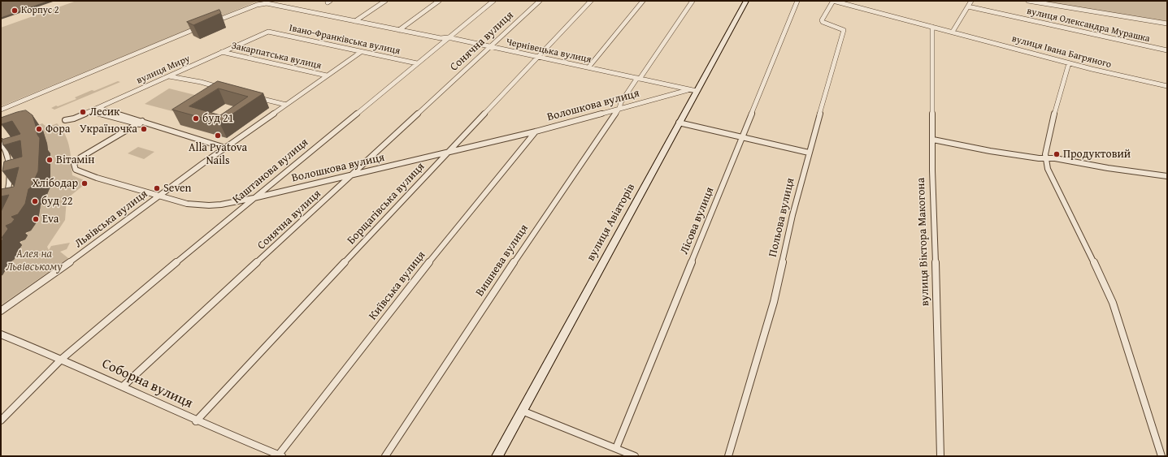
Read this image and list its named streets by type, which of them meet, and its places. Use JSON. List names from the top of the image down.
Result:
{
  "streets": {
    "main road": ["вулиця Авіаторів"],
    "street": [
      "вулиця Олександра Мурашка",
      "Івано-Франківська вулиця",
      "Сонячна вулиця",
      "Чернівецька вулиця",
      "вулиця Івана Багряного",
      "Закарпатська вулиця",
      "вулиця Миру",
      "Волошкова вулиця",
      "Каштанова вулиця",
      "Борщагівська вулиця",
      "Польова вулиця",
      "Львівська вулиця",
      "Лісова вулиця",
      "вулиця Віктора Макогона",
      "Вишнева вулиця",
      "Київська вулиця",
      "Соборна вулиця"
    ]
  },
  "crossings": [
    ["Івано-Франківська вулиця", "вулиця Миру"],
    ["Івано-Франківська вулиця", "Каштанова вулиця"],
    ["Івано-Франківська вулиця", "Львівська вулиця"],
    ["Сонячна вулиця", "Чернівецька вулиця"],
    ["Сонячна вулиця", "Волошкова вулиця"],
    ["Сонячна вулиця", "Соборна вулиця"],
    ["Чернівецька вулиця", "Волошкова вулиця"],
    ["Чернівецька вулиця", "Каштанова вулиця"],
    ["Чернівецька вулиця", "Борщагівська вулиця"],
    ["Чернівецька вулиця", "вулиця Авіаторів"],
    ["Чернівецька вулиця", "Вишнева вулиця"],
    ["вулиця Івана Багряного", "Польова вулиця"],
    ["вулиця Івана Багряного", "вулиця Віктора Макогона"],
    ["Закарпатська вулиця", "вулиця Миру"],
    ["Закарпатська вулиця", "Львівська вулиця"],
    ["Волошкова вулиця", "Каштанова вулиця"],
    ["Волошкова вулиця", "Борщагівська вулиця"],
    ["Волошкова вулиця", "Львівська вулиця"],
    ["Волошкова вулиця", "вулиця Авіаторів"],
    ["Волошкова вулиця", "Вишнева вулиця"],
    ["Волошкова вулиця", "Київська вулиця"],
    ["Каштанова вулиця", "Соборна вулиця"],
    ["Борщагівська вулиця", "Соборна вулиця"],
    ["Київська вулиця", "Соборна вулиця"]
  ],
  "parks": ["Алея на Львівському"],
  "places": [
    "Корпус 2",
    "Лесик",
    "буд 21",
    "Фора",
    "Україночка",
    "Alla Pyatova Nails",
    "Продуктовий",
    "Вітамін",
    "Хлібодар",
    "Seven",
    "буд 22",
    "Eva"
  ]
}
